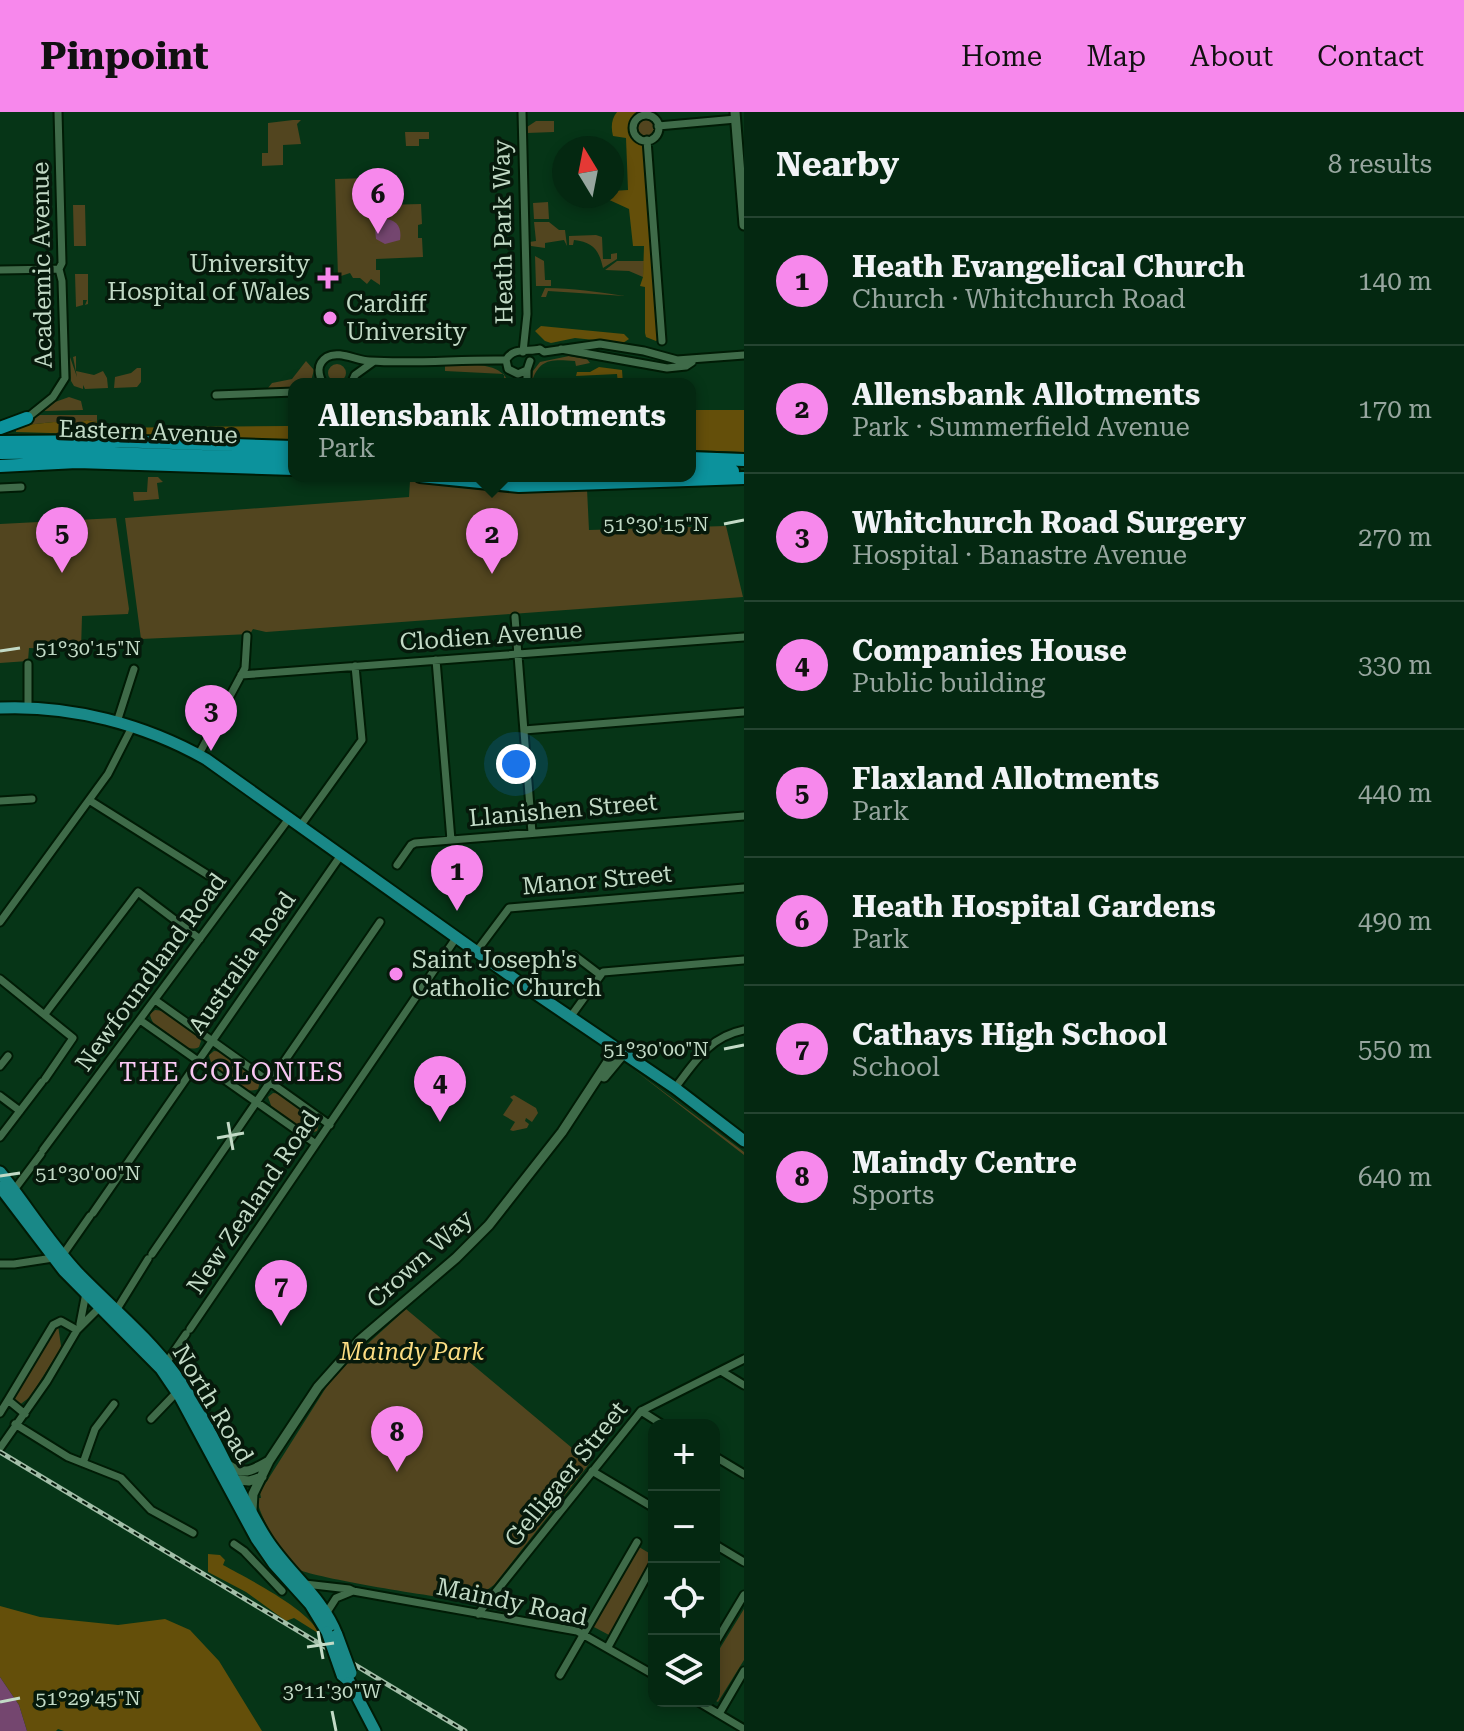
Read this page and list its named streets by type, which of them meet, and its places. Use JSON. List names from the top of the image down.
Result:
{
  "streets": {
    "highway": ["Eastern Avenue"],
    "main road": ["North Road"],
    "street": [
      "Heath Park Way",
      "Academic Avenue",
      "Clodien Avenue",
      "Llanishen Street",
      "Manor Street",
      "Australia Road",
      "Newfoundland Road",
      "New Zealand Road",
      "Crown Way",
      "Gelligaer Street",
      "Maindy Road"
    ]
  },
  "crossings": [
    ["Australia Road", "North Road"],
    ["Newfoundland Road", "North Road"],
    ["New Zealand Road", "North Road"],
    ["Crown Way", "North Road"],
    ["North Road", "Maindy Road"],
    ["Gelligaer Street", "Maindy Road"]
  ],
  "districts": ["THE COLONIES"],
  "parks": ["Maindy Park"],
  "places": {
    "health": ["University Hospital of Wales"],
    "other": ["Cardiff University", "Saint Joseph's Catholic Church"]
  },
  "north": "top",
  "page": {
    "header": "Pinpoint",
    "nav": [
      "Home",
      "Map",
      "About",
      "Contact"
    ],
    "heading": ["Nearby", "8 results"],
    "pins": [
      "6",
      "5",
      "2",
      "3",
      "1",
      "4",
      "7",
      "8"
    ],
    "list": [
      {
        "mark": "1",
        "name": "Heath Evangelical Church",
        "note": "Church · Whitchurch Road",
        "value": "140 m"
      },
      {
        "mark": "2",
        "name": "Allensbank Allotments",
        "note": "Park · Summerfield Avenue",
        "value": "170 m"
      },
      {
        "mark": "3",
        "name": "Whitchurch Road Surgery",
        "note": "Hospital · Banastre Avenue",
        "value": "270 m"
      },
      {
        "mark": "4",
        "name": "Companies House",
        "note": "Public building",
        "value": "330 m"
      },
      {
        "mark": "5",
        "name": "Flaxland Allotments",
        "note": "Park",
        "value": "440 m"
      },
      {
        "mark": "6",
        "name": "Heath Hospital Gardens",
        "note": "Park",
        "value": "490 m"
      },
      {
        "mark": "7",
        "name": "Cathays High School",
        "note": "School",
        "value": "550 m"
      },
      {
        "mark": "8",
        "name": "Maindy Centre",
        "note": "Sports",
        "value": "640 m"
      }
    ],
    "popup": ["Allensbank Allotments", "Park"],
    "map_buttons": ["+", "−"]
  },
  "coordinates": [
    "51°30'15\"N",
    "51°30'00\"N",
    "3°11'30\"W",
    "51°29'45\"N"
  ]
}
